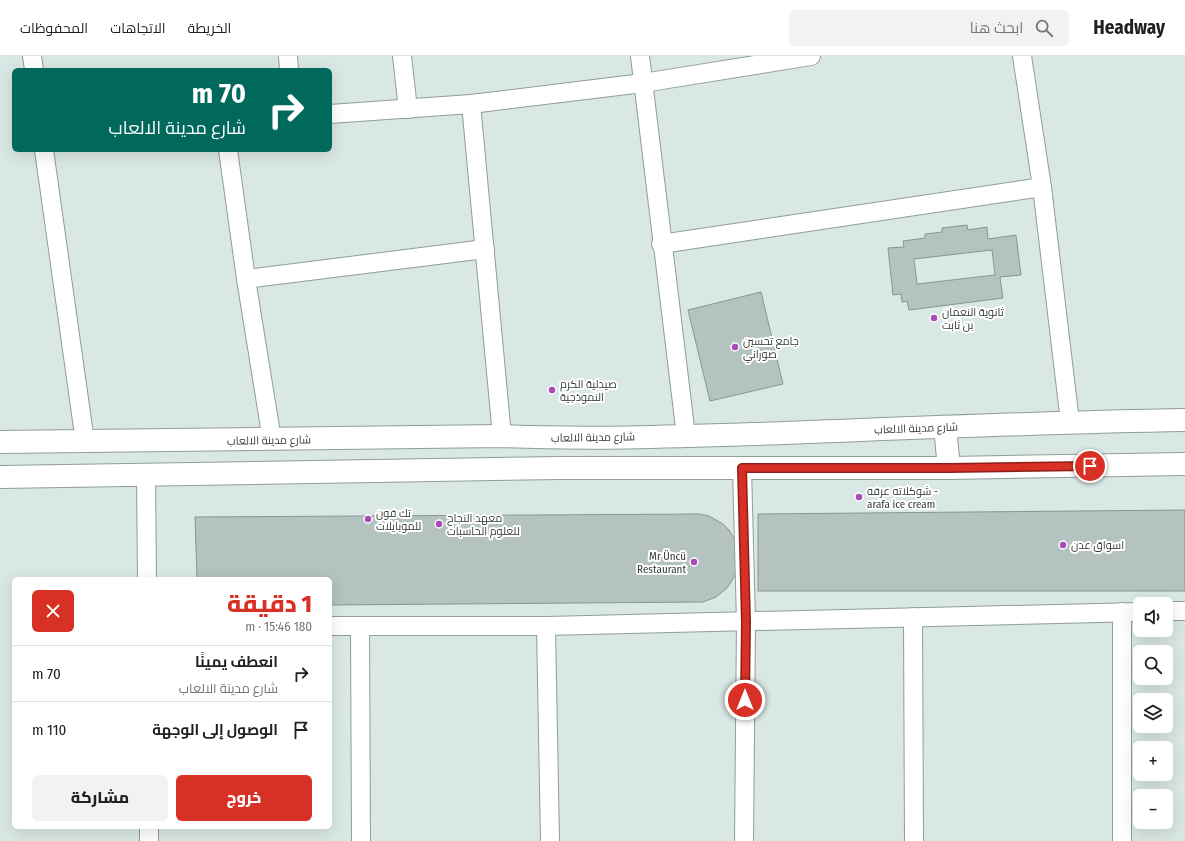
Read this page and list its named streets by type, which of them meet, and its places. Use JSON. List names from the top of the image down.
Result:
{
  "streets": {
    "main road": ["شارع مدينة الالعاب"]
  },
  "places": [
    "ثانوية النعمان بن ثابت",
    "جامع تحسين صوراني",
    "صيدلية الكرم النموذجية",
    "شوكلاته عرفه - arafa ice cream",
    "تك فون للموبايلات",
    "معهد النجاح للعلوم الحاسبات",
    "اسواق عدن",
    "Mr Üncü Restaurant"
  ],
  "page": {
    "header": "Headway",
    "search": "ابحث هنا",
    "nav": ["الخريطة", "الاتجاهات", "المحفوظات"],
    "turn": ["70 m", "شارع مدينة الالعاب"],
    "heading": ["1 دقيقة", "180 m · 15:46"],
    "map_buttons": ["+", "−"],
    "list": [
      {
        "name": "انعطف يمينًا",
        "note": "شارع مدينة الالعاب",
        "value": "70 m"
      },
      {
        "name": "الوصول إلى الوجهة",
        "value": "110 m"
      }
    ],
    "buttons": ["خروج", "مشاركة"]
  }
}
